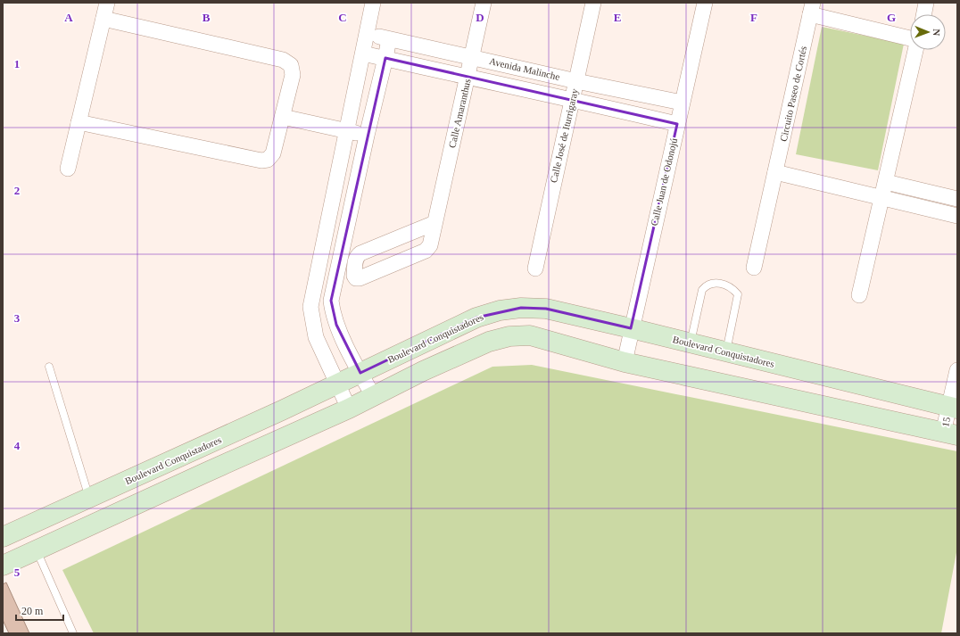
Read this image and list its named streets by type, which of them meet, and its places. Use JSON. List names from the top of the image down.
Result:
{
  "streets": {
    "street": [
      "Avenida Malinche",
      "Circuito Paseo de Cortés",
      "Calle Amaranthus",
      "Calle José de Iturrigaray",
      "Calle Juan de Odonojú",
      "Boulevard Conquistadores",
      "15"
    ]
  },
  "crossings": [
    ["Avenida Malinche", "Calle Amaranthus"],
    ["Avenida Malinche", "Calle José de Iturrigaray"],
    ["Avenida Malinche", "Calle Juan de Odonojú"],
    ["Calle Juan de Odonojú", "Boulevard Conquistadores"],
    ["Boulevard Conquistadores", "15"]
  ],
  "scale_bar": "20 m",
  "north": "right",
  "grid": {
    "columns": [
      "A",
      "B",
      "C",
      "D",
      "E",
      "F",
      "G"
    ],
    "rows": [
      "1",
      "2",
      "3",
      "4",
      "5"
    ]
  }
}
